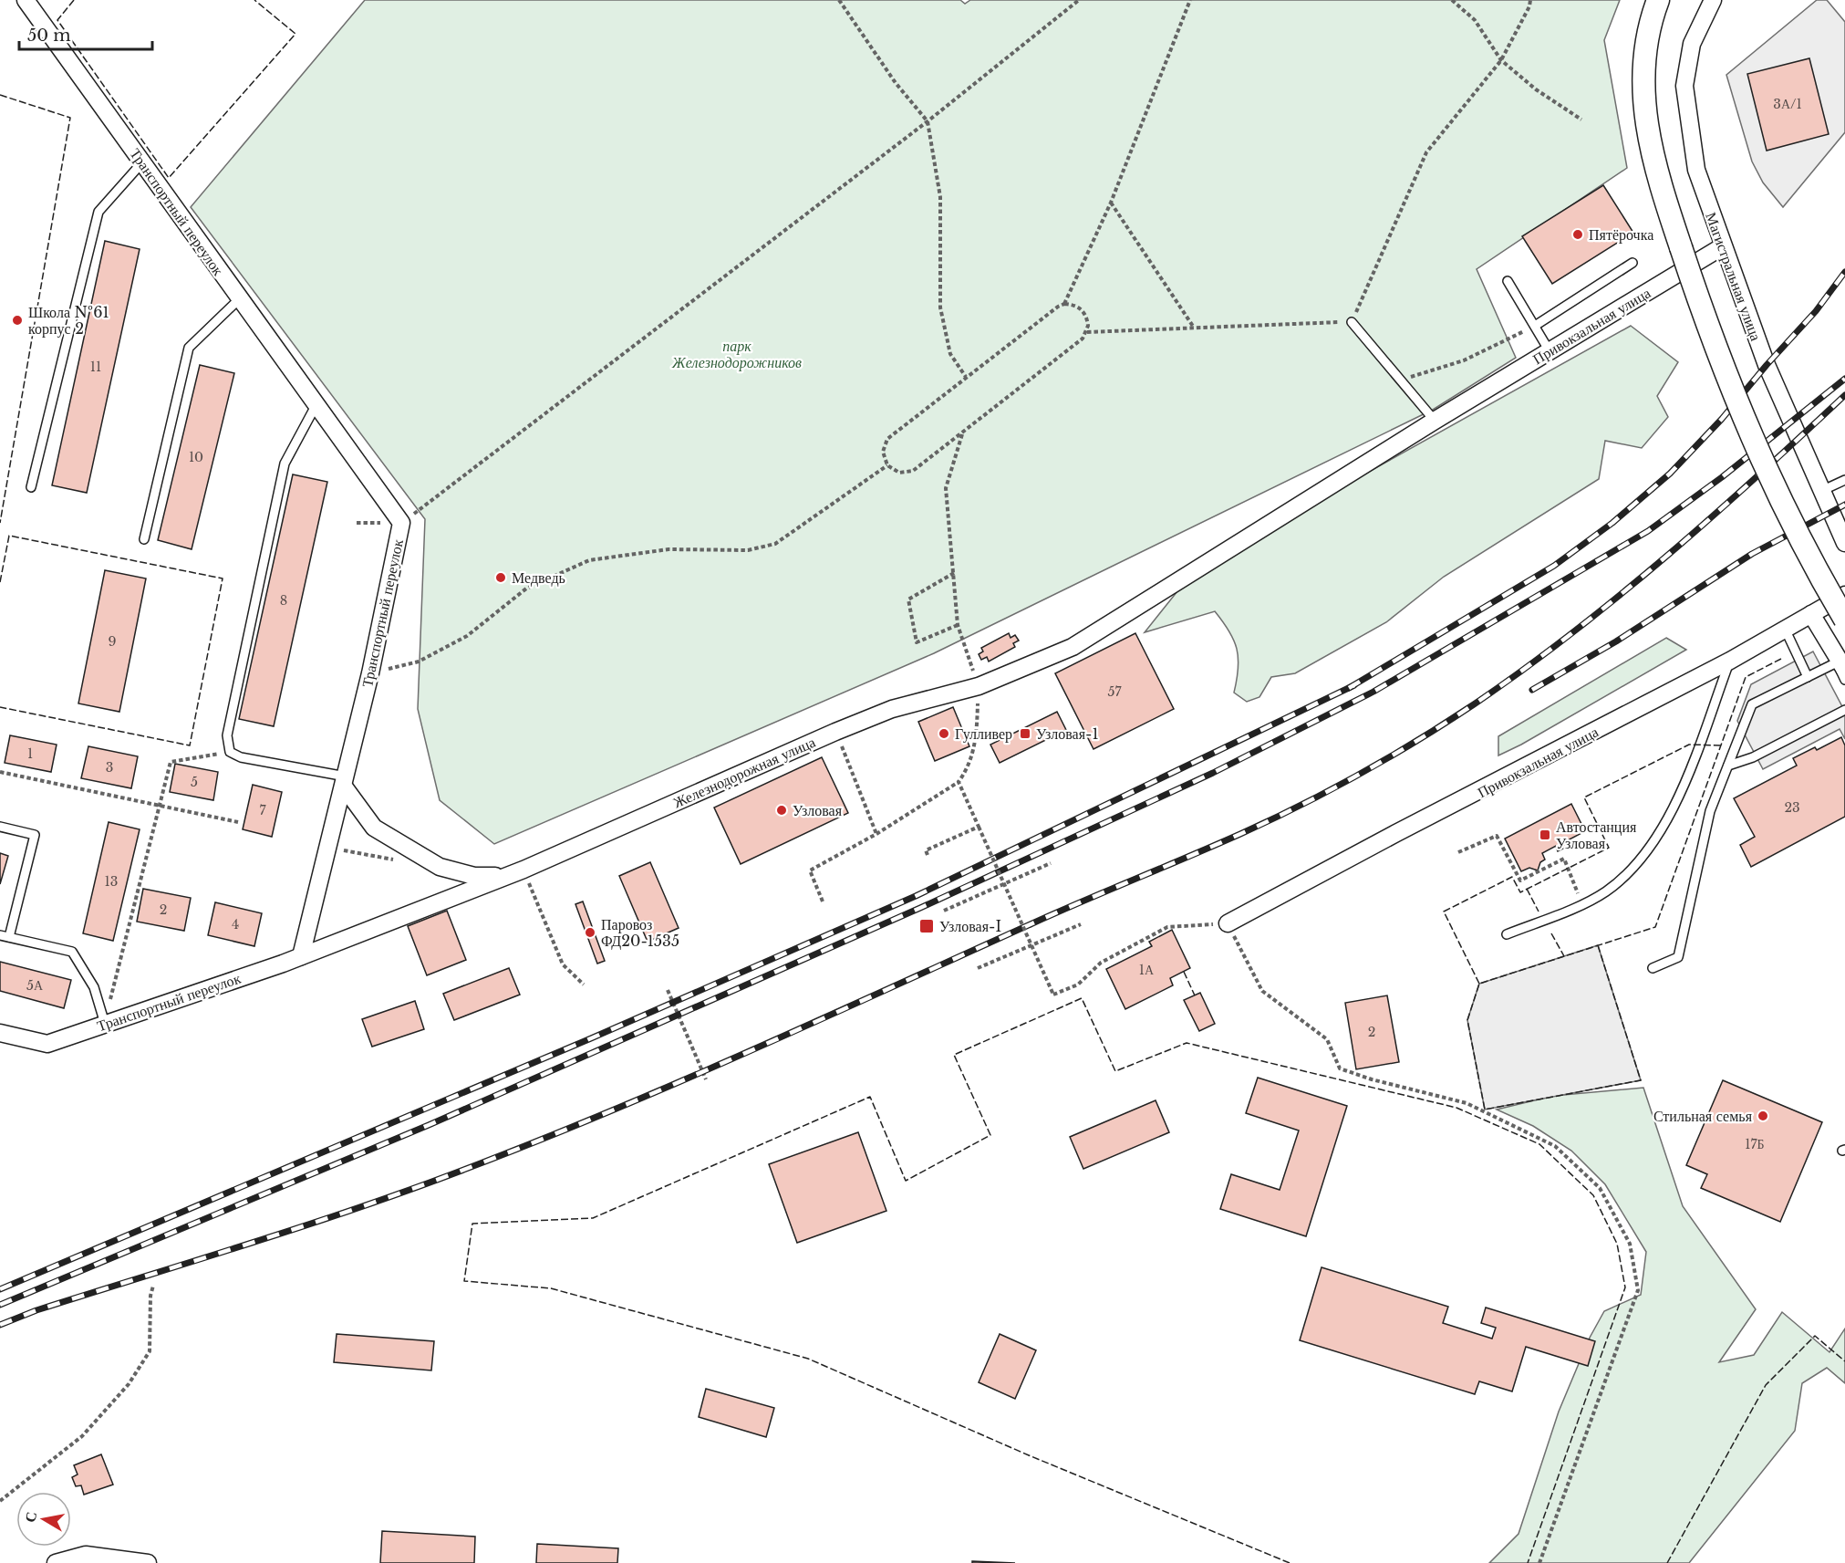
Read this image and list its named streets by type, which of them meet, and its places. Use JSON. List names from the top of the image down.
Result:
{
  "streets": {
    "street": [
      "Транспортный переулок",
      "Магистральная улица",
      "Привокзальная улица",
      "Железнодорожная улица"
    ]
  },
  "crossings": [
    ["Транспортный переулок", "Железнодорожная улица"],
    ["Магистральная улица", "Привокзальная улица"],
    ["Привокзальная улица", "Железнодорожная улица"]
  ],
  "parks": ["парк Железнодорожников"],
  "places": {
    "other": [
      "Пятёрочка",
      "Школа №61 корпус 2",
      "Медведь",
      "Гулливер",
      "Узловая",
      "Паровоз ФД20-1535",
      "Стильная семья"
    ],
    "transit": ["Узловая-1", "Автостанция Узловая", "Узловая-I"]
  },
  "house_numbers": [
    "3А/1",
    "11",
    "10",
    "8",
    "9",
    "57",
    "1",
    "3",
    "5",
    "23",
    "7",
    "13",
    "2",
    "4",
    "1А",
    "5А",
    "2",
    "17Б"
  ],
  "scale_bar": "50 m",
  "north": "left"
}
